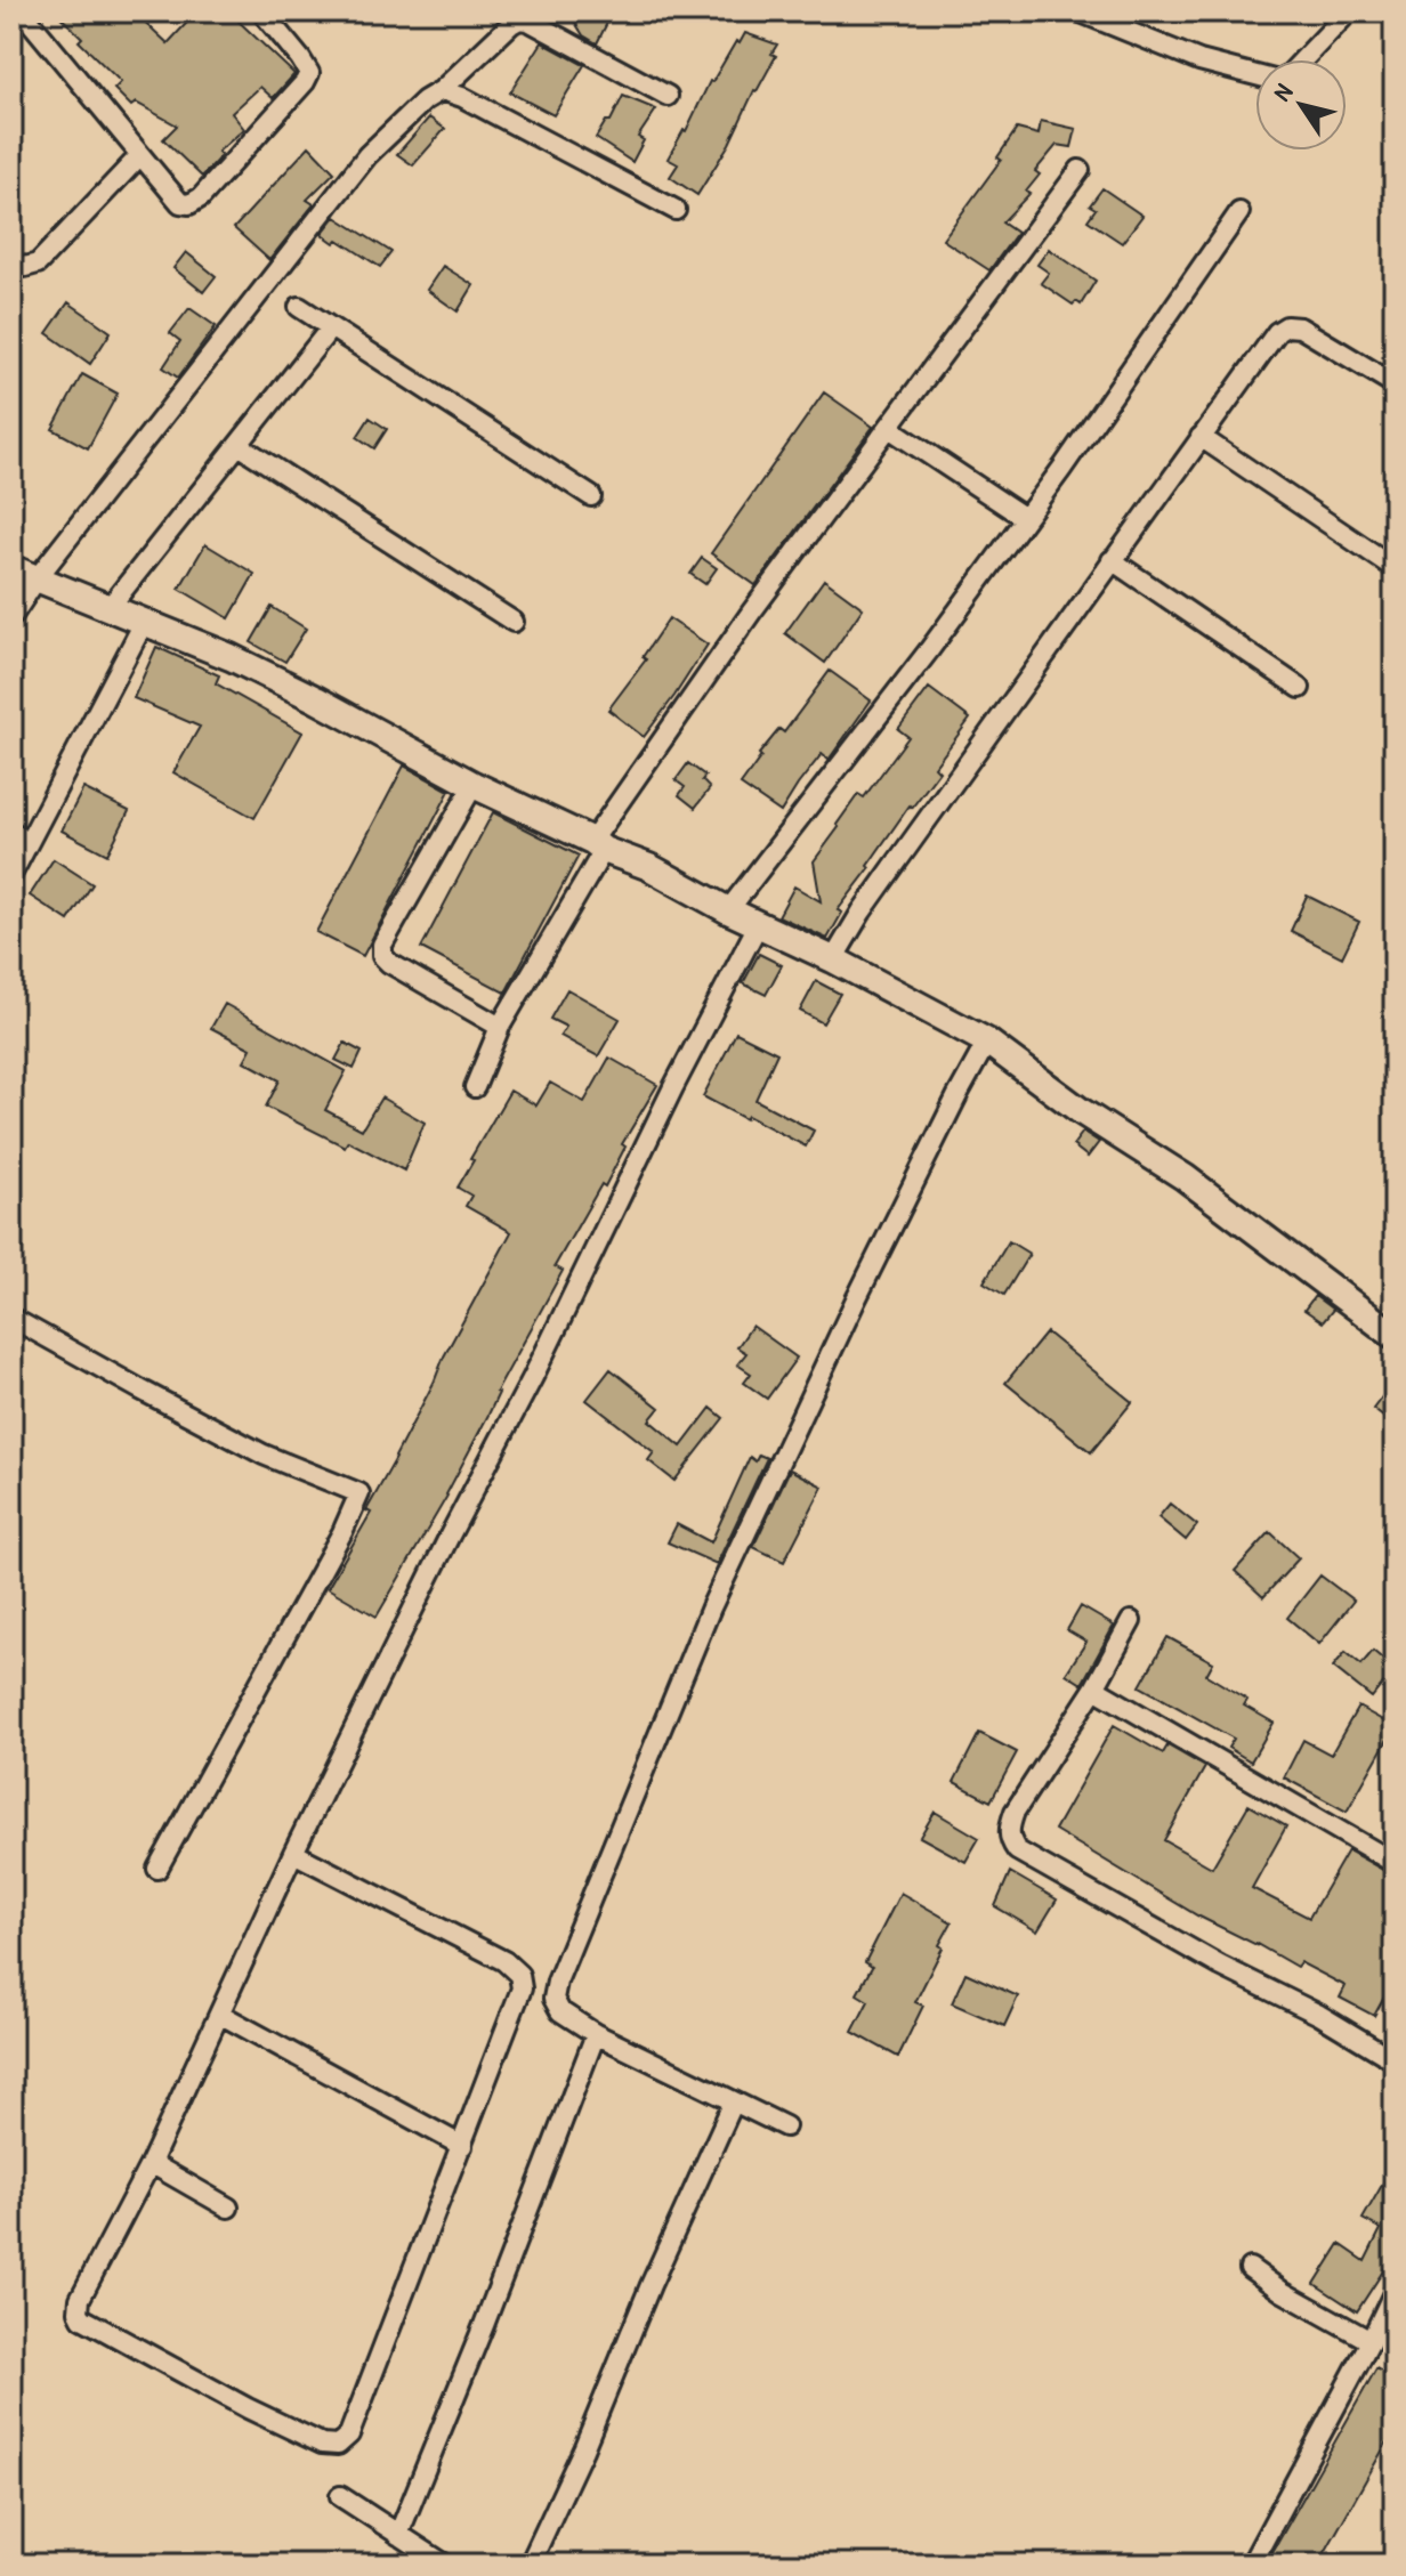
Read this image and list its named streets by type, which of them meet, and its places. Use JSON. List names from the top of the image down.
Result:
{
  "north": "top left"
}
